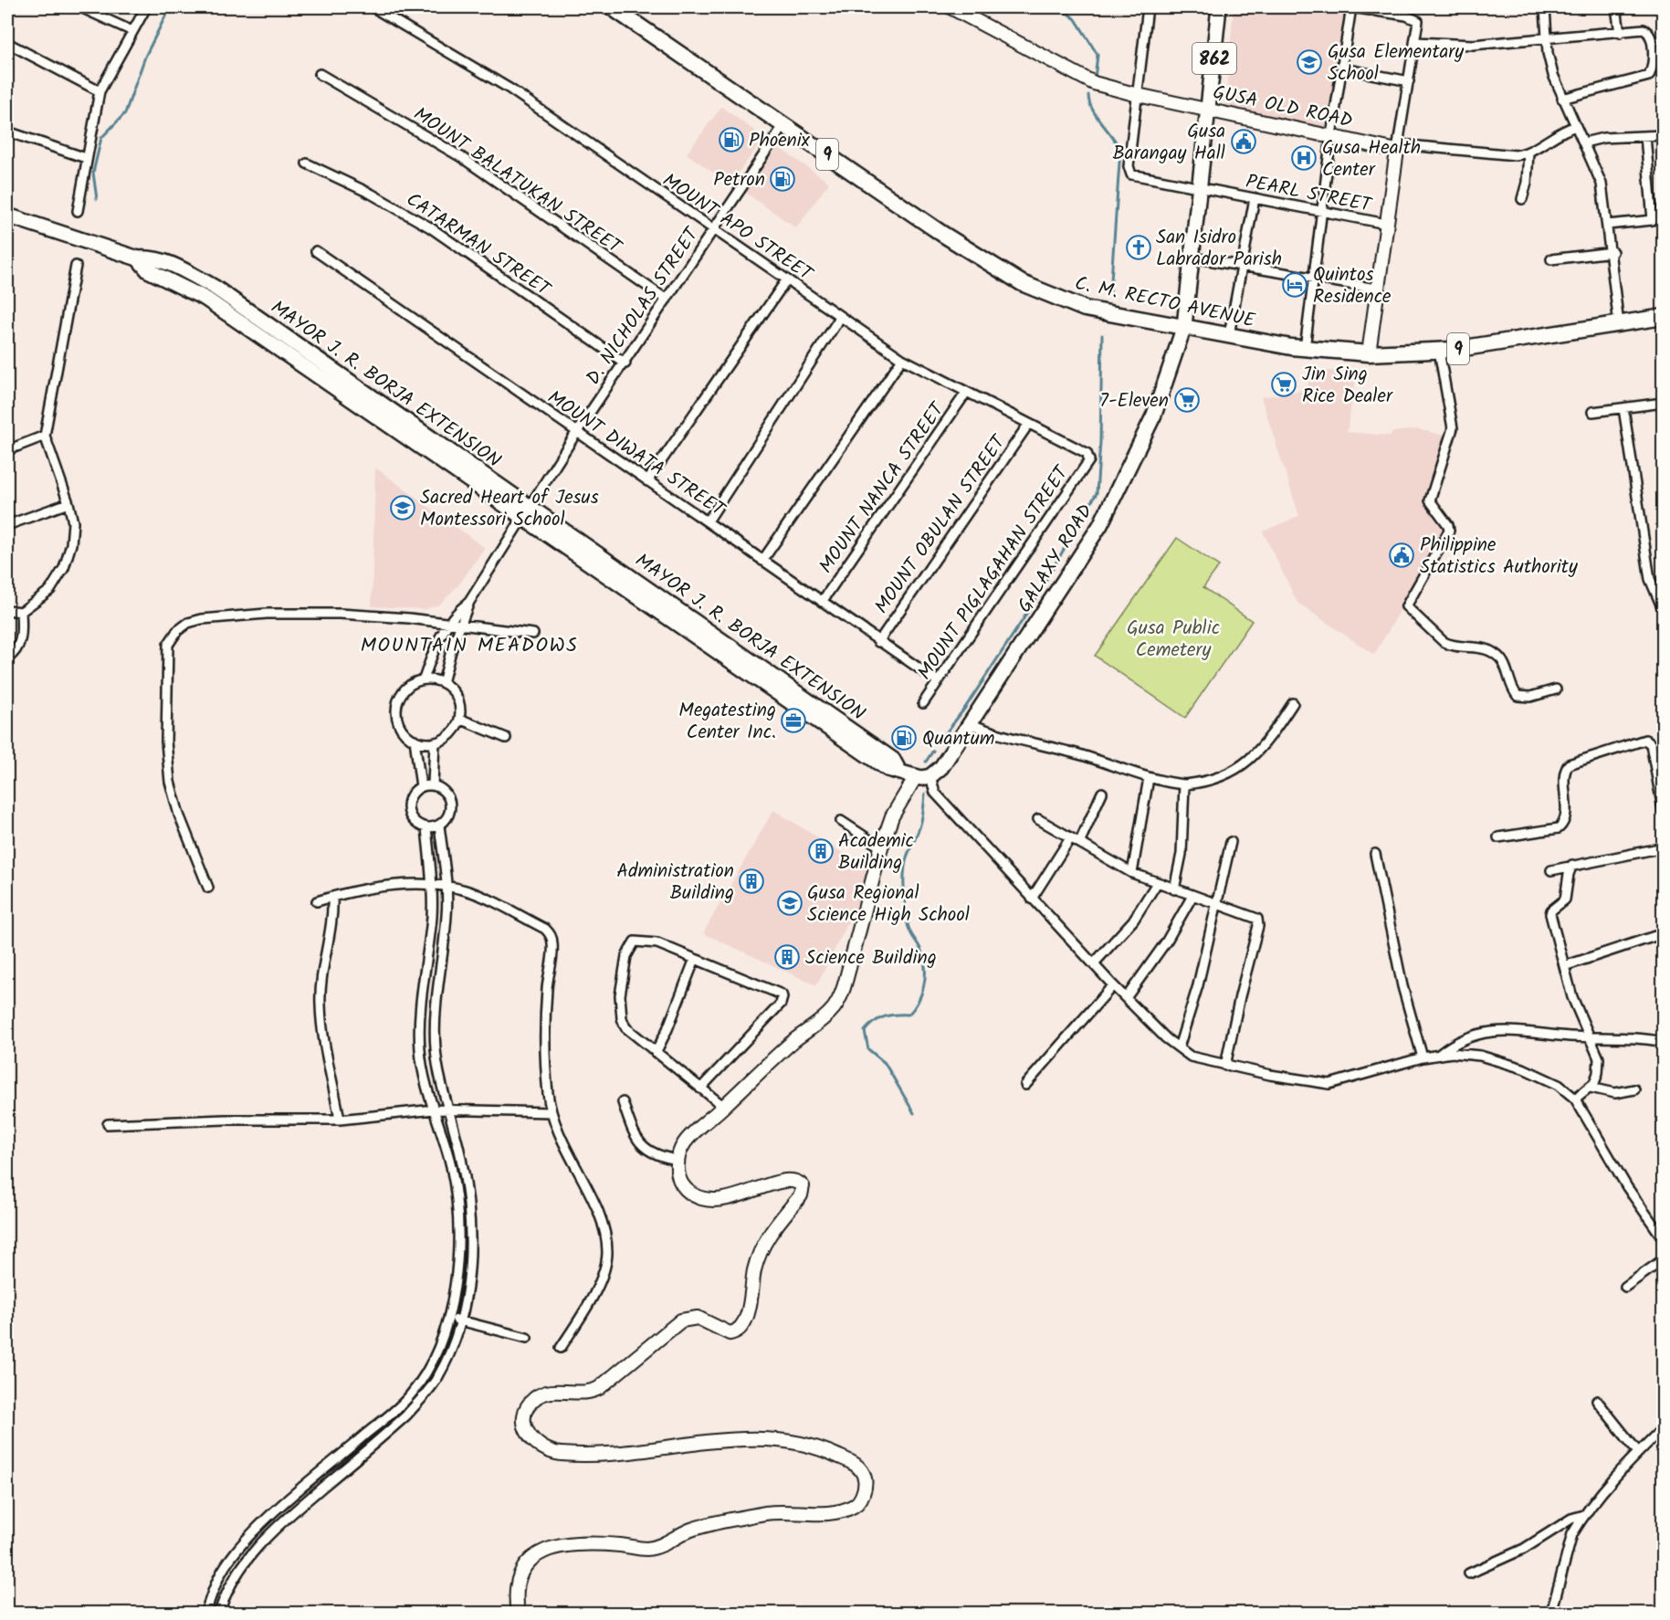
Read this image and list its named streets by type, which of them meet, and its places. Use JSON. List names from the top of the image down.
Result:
{
  "streets": {
    "highway": ["9", "C. M. RECTO AVENUE"],
    "main road": [
      "862",
      "GUSA OLD ROAD",
      "MAYOR J. R. BORJA EXTENSION",
      "GALAXY ROAD"
    ],
    "street": [
      "MOUNT BALATUKAN STREET",
      "PEARL STREET",
      "MOUNT APO STREET",
      "CATARMAN STREET",
      "D. NICHOLAS STREET",
      "MOUNT DIWATA STREET",
      "MOUNT NANCA STREET",
      "MOUNT OBULAN STREET",
      "MOUNT PIGLAGAHAN STREET"
    ]
  },
  "crossings": [
    ["862", "GUSA OLD ROAD"],
    ["862", "PEARL STREET"],
    ["862", "C. M. RECTO AVENUE"],
    ["862", "GALAXY ROAD"],
    ["GUSA OLD ROAD", "PEARL STREET"],
    ["MOUNT BALATUKAN STREET", "D. NICHOLAS STREET"],
    ["MOUNT APO STREET", "D. NICHOLAS STREET"],
    ["MOUNT APO STREET", "MOUNT NANCA STREET"],
    ["MOUNT APO STREET", "MOUNT OBULAN STREET"],
    ["MOUNT APO STREET", "MOUNT PIGLAGAHAN STREET"],
    ["CATARMAN STREET", "D. NICHOLAS STREET"],
    ["C. M. RECTO AVENUE", "D. NICHOLAS STREET"],
    ["C. M. RECTO AVENUE", "GALAXY ROAD"],
    ["D. NICHOLAS STREET", "MAYOR J. R. BORJA EXTENSION"],
    ["D. NICHOLAS STREET", "MOUNT DIWATA STREET"],
    ["MOUNT DIWATA STREET", "MOUNT NANCA STREET"],
    ["MOUNT DIWATA STREET", "MOUNT OBULAN STREET"],
    ["MOUNT DIWATA STREET", "MOUNT PIGLAGAHAN STREET"]
  ],
  "districts": ["MOUNTAIN MEADOWS"],
  "parks": ["Gusa Public Cemetery"],
  "places": {
    "school or university": ["Gusa Elementary School", "Sacred Heart of Jesus Montessori School", "Gusa Regional Science High School"],
    "fuel station": ["Phoenix", "Petron", "Quantum"],
    "public building": ["Gusa Barangay Hall", "Philippine Statistics Authority"],
    "hospital": ["Gusa Health Center"],
    "church": ["San Isidro Labrador Parish"],
    "hotel": ["Quintos Residence"],
    "supermarket": ["Jin Sing Rice Dealer", "7-Eleven"],
    "office": ["Megatesting Center Inc."],
    "building": ["Academic Building", "Administration Building", "Science Building"]
  }
}
